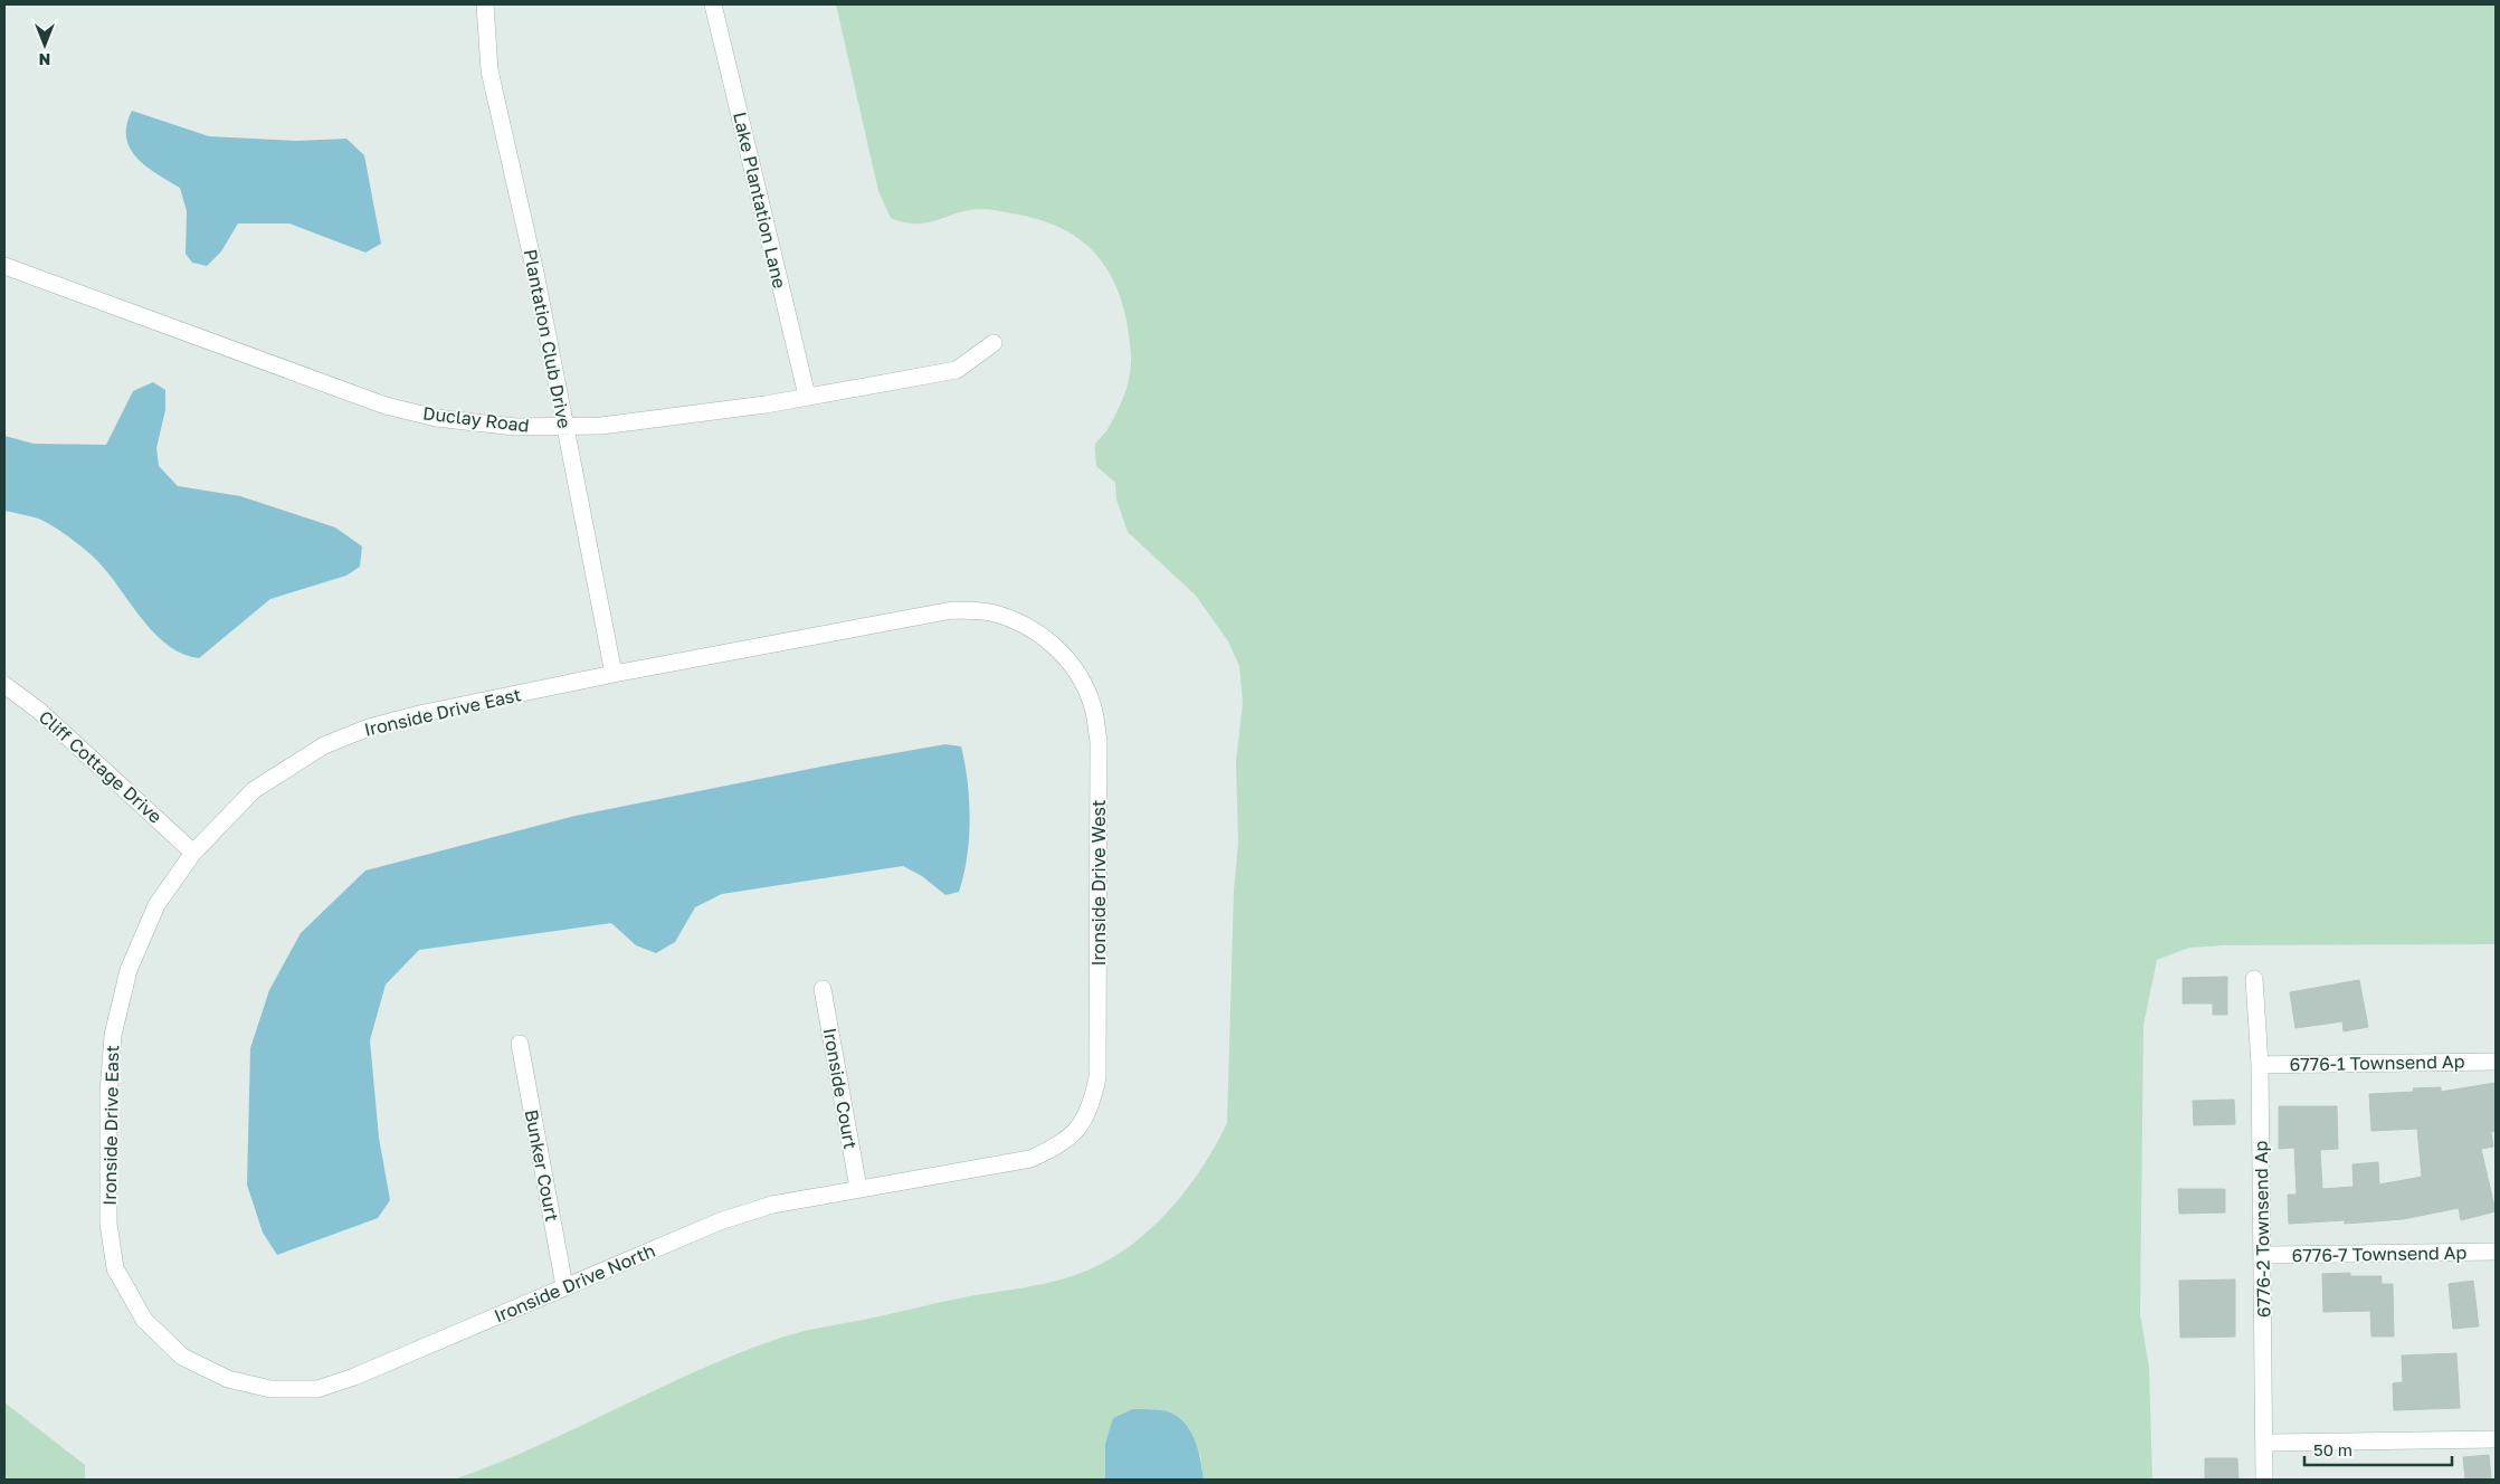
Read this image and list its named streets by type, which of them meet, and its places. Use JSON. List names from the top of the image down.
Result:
{
  "streets": {
    "street": [
      "Lake Plantation Lane",
      "Plantation Club Drive",
      "Duclay Road",
      "Ironside Drive East",
      "Cliff Cottage Drive",
      "Ironside Drive West",
      "6776-1 Townsend Ap",
      "Ironside Court",
      "Bunker Court",
      "6776-2 Townsend Ap",
      "6776-7 Townsend Ap",
      "Ironside Drive North"
    ]
  },
  "crossings": [
    ["Lake Plantation Lane", "Duclay Road"],
    ["Plantation Club Drive", "Duclay Road"],
    ["Plantation Club Drive", "Ironside Drive East"],
    ["Ironside Drive East", "Cliff Cottage Drive"],
    ["Ironside Drive East", "Ironside Drive West"],
    ["Ironside Drive East", "Ironside Drive North"],
    ["Ironside Drive West", "Ironside Drive North"],
    ["6776-1 Townsend Ap", "6776-2 Townsend Ap"],
    ["Ironside Court", "Ironside Drive North"],
    ["Bunker Court", "Ironside Drive North"],
    ["6776-2 Townsend Ap", "6776-7 Townsend Ap"]
  ],
  "scale_bar": "50 m",
  "north": "bottom"
}
